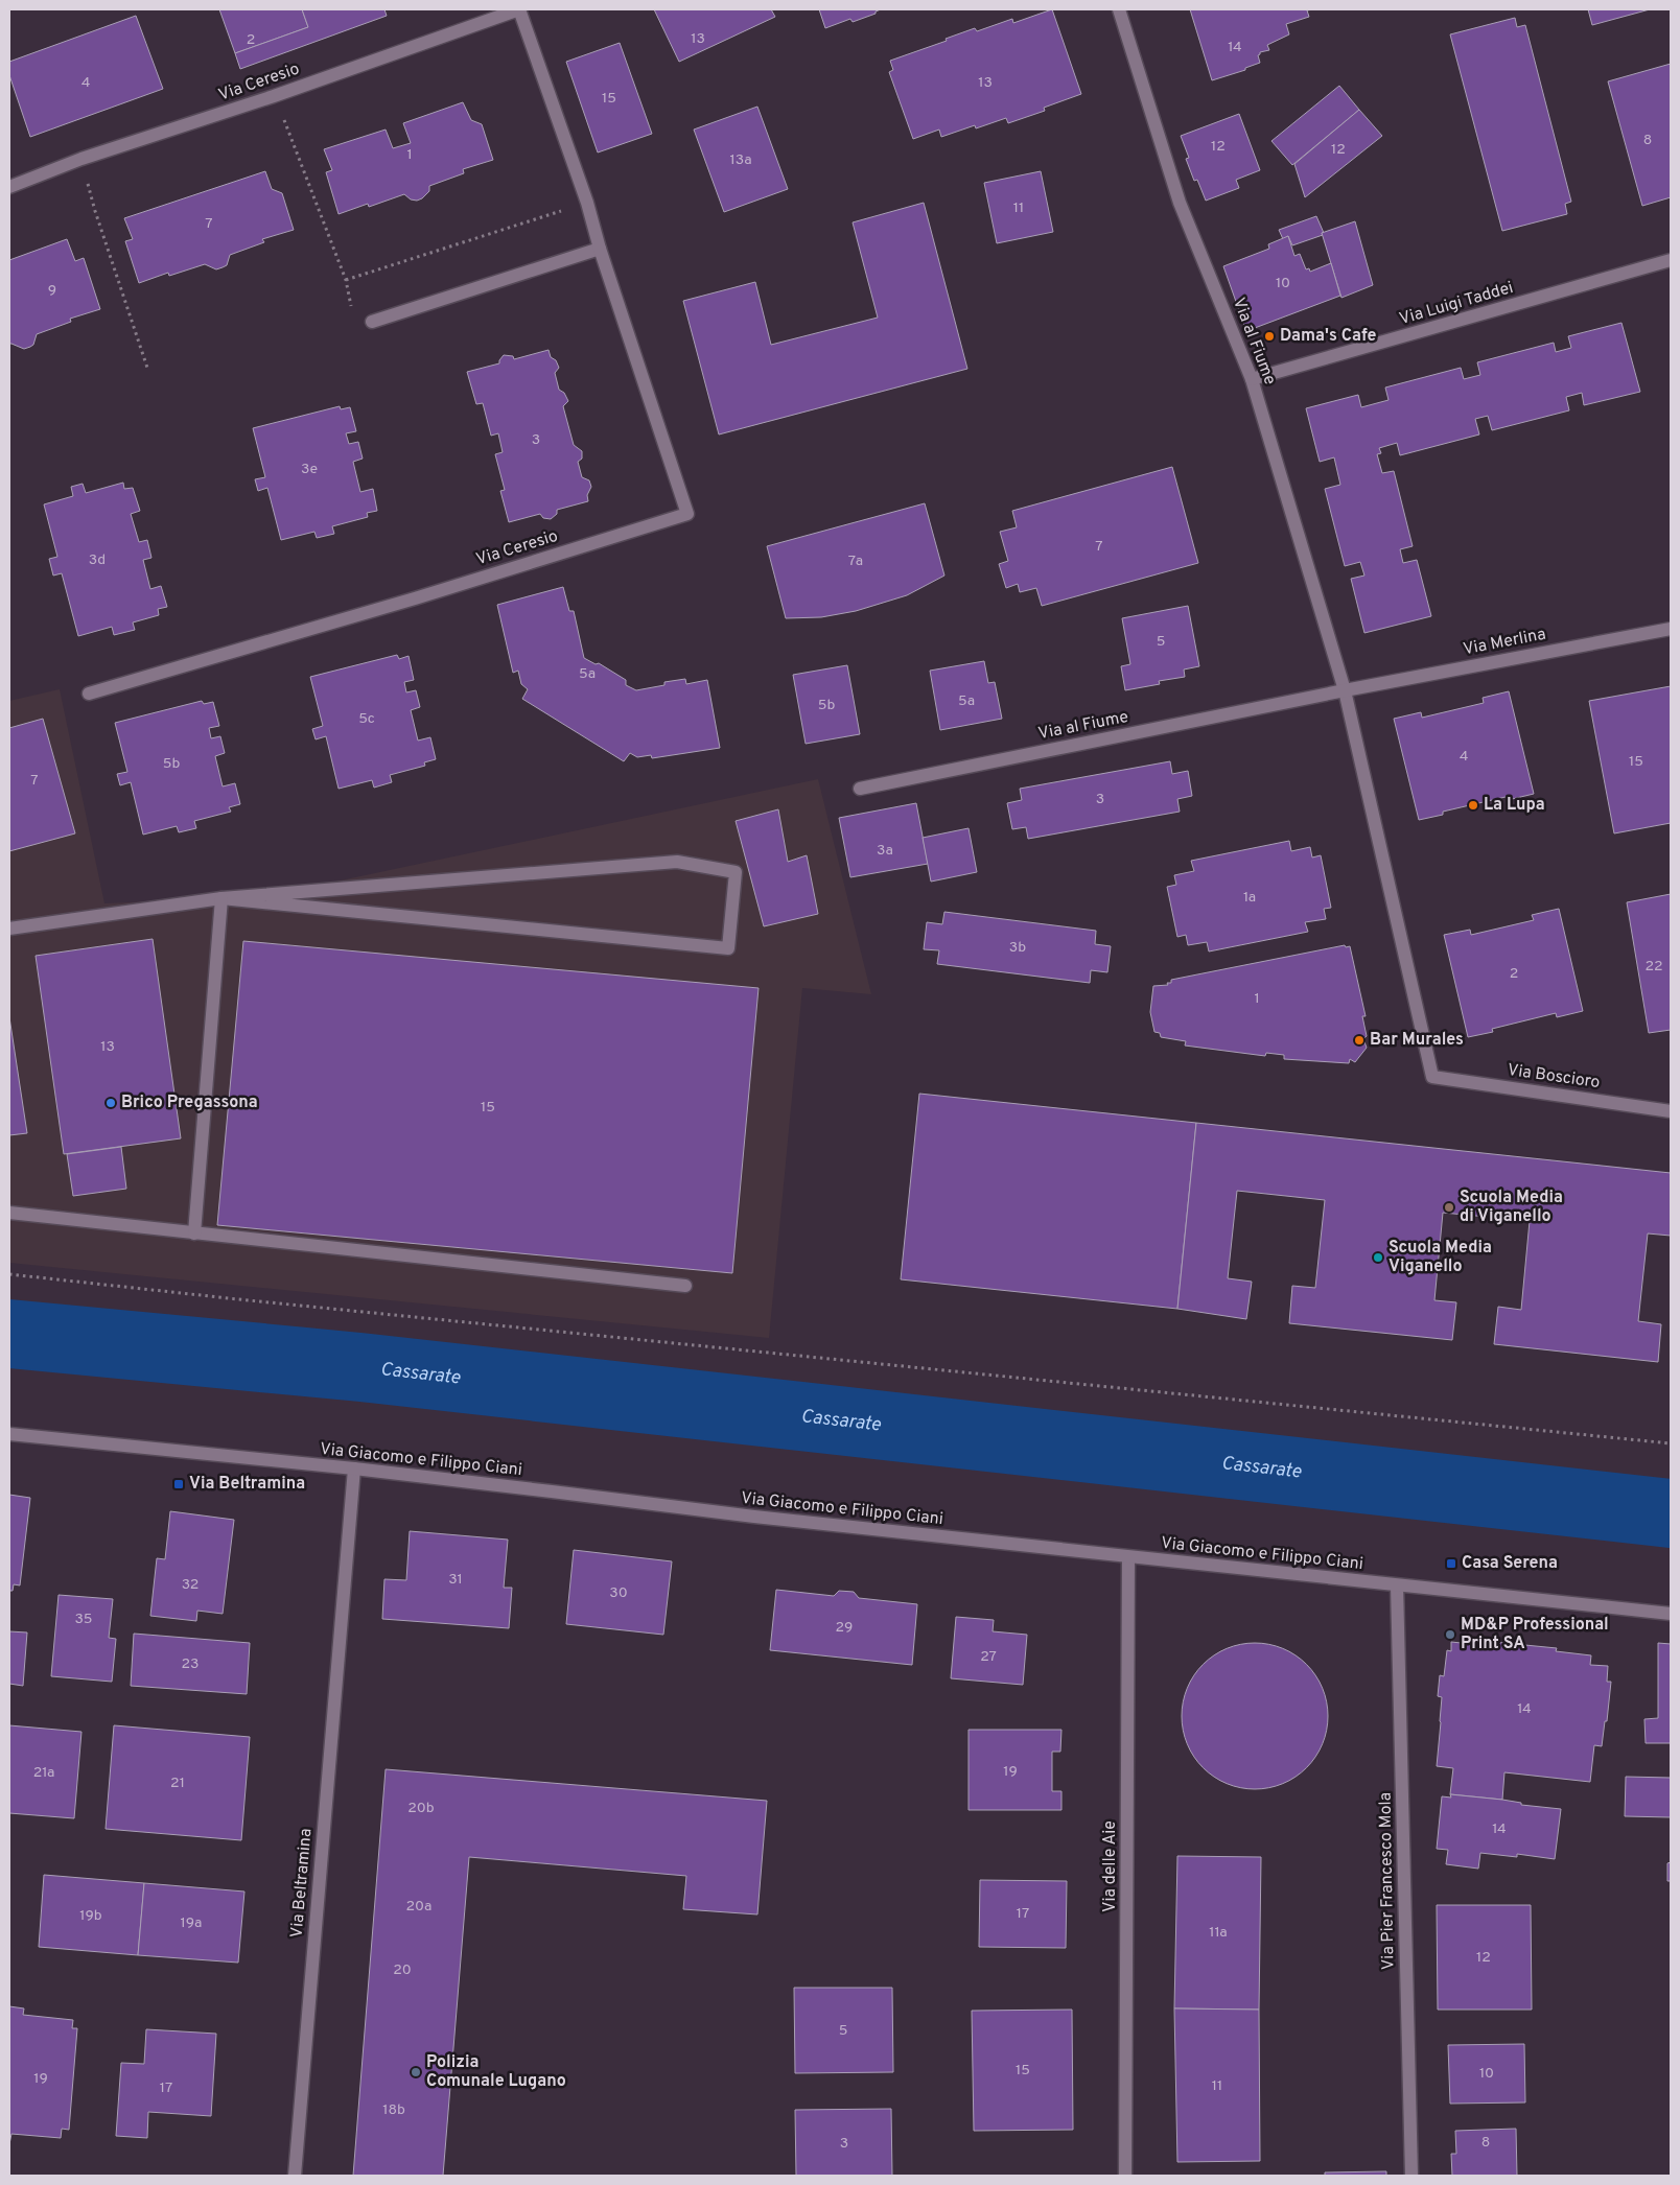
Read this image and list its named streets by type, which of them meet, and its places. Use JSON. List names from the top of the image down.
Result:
{
  "streets": {
    "street": [
      "Via Ceresio",
      "Via Luigi Taddei",
      "Via al Fiume",
      "Via Merlina",
      "Via Boscioro",
      "Via Giacomo e Filippo Ciani",
      "Via delle Aie",
      "Via Pier Francesco Mola",
      "Via Beltramina"
    ]
  },
  "crossings": [
    ["Via Luigi Taddei", "Via al Fiume"],
    ["Via al Fiume", "Via Merlina"],
    ["Via al Fiume", "Via Boscioro"],
    ["Via Giacomo e Filippo Ciani", "Via delle Aie"],
    ["Via Giacomo e Filippo Ciani", "Via Pier Francesco Mola"],
    ["Via Giacomo e Filippo Ciani", "Via Beltramina"]
  ],
  "water": ["Cassarate"],
  "places": {
    "other": [
      "Dama's Cafe",
      "La Lupa",
      "Bar Murales",
      "Brico Pregassona",
      "Scuola Media di Viganello",
      "Scuola Media Viganello",
      "MD&P Professional Print SA",
      "Polizia Comunale Lugano"
    ],
    "transit": ["Via Beltramina", "Casa Serena"]
  },
  "house_numbers": [
    "13",
    "2",
    "14",
    "4",
    "13",
    "15",
    "8",
    "12",
    "12",
    "1",
    "13a",
    "11",
    "7",
    "10",
    "9",
    "3",
    "3e",
    "7",
    "3d",
    "7a",
    "5",
    "5a",
    "5a",
    "5b",
    "5c",
    "4",
    "15",
    "5b",
    "7",
    "3",
    "3a",
    "1a",
    "3b",
    "22",
    "2",
    "1",
    "13",
    "15",
    "31",
    "32",
    "30",
    "35",
    "29",
    "27",
    "23",
    "14",
    "19",
    "21a",
    "21",
    "20b",
    "14",
    "20a",
    "17",
    "19b",
    "19a",
    "11a",
    "12",
    "20",
    "5",
    "15",
    "10",
    "19",
    "11",
    "17",
    "18b",
    "8",
    "3"
  ]
}
